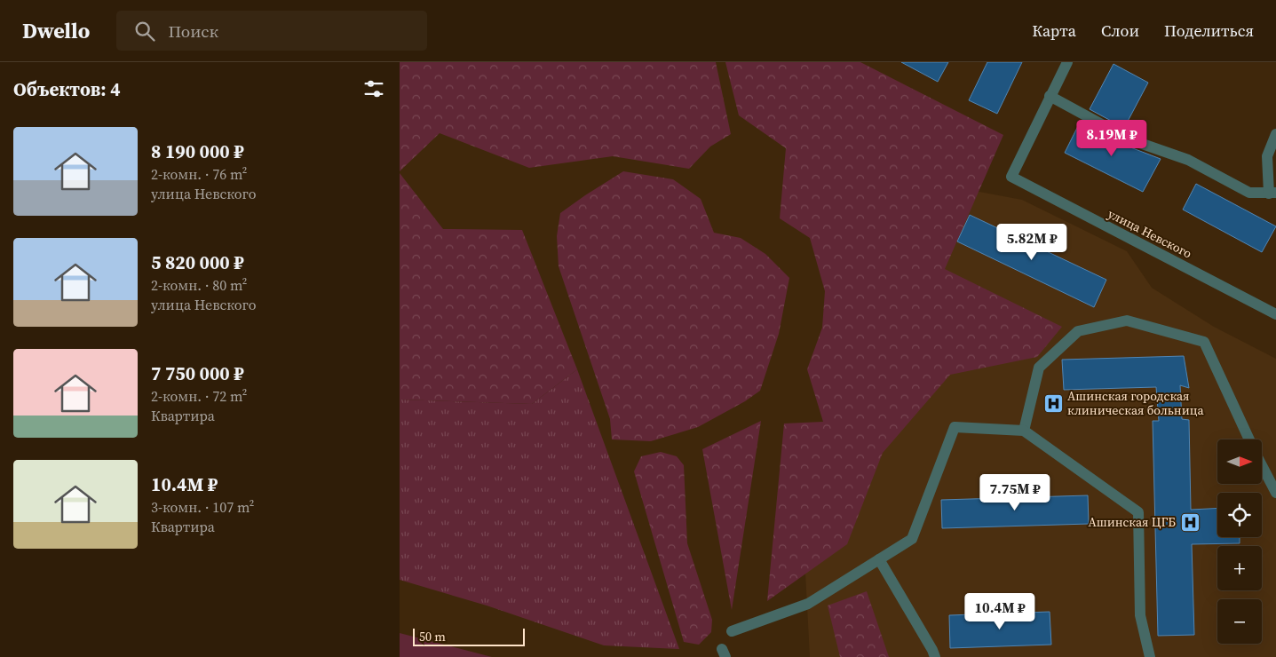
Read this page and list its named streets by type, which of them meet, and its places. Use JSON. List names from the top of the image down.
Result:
{
  "streets": {
    "street": ["улица Невского"]
  },
  "places": {
    "hospital": ["Ашинская городская клиническая больница", "Ашинская ЦГБ"]
  },
  "scale_bar": "50 m",
  "north": "right",
  "page": {
    "header": "Dwello",
    "search": "Поиск",
    "nav": ["Карта", "Слои", "Поделиться"],
    "heading": "Объектов: 4",
    "list": [
      {
        "name": "8 190 000 ₽",
        "note": "2-комн. · 76 m² · улица Невского"
      },
      {
        "name": "5 820 000 ₽",
        "note": "2-комн. · 80 m² · улица Невского"
      },
      {
        "name": "7 750 000 ₽",
        "note": "2-комн. · 72 m² · Квартира"
      },
      {
        "name": "10.4M ₽",
        "note": "3-комн. · 107 m² · Квартира"
      }
    ],
    "price": [
      "8.19M ₽",
      "5.82M ₽",
      "7.75M ₽",
      "10.4M ₽"
    ],
    "map_buttons": ["+", "−"],
    "scale": "50 m"
  }
}
